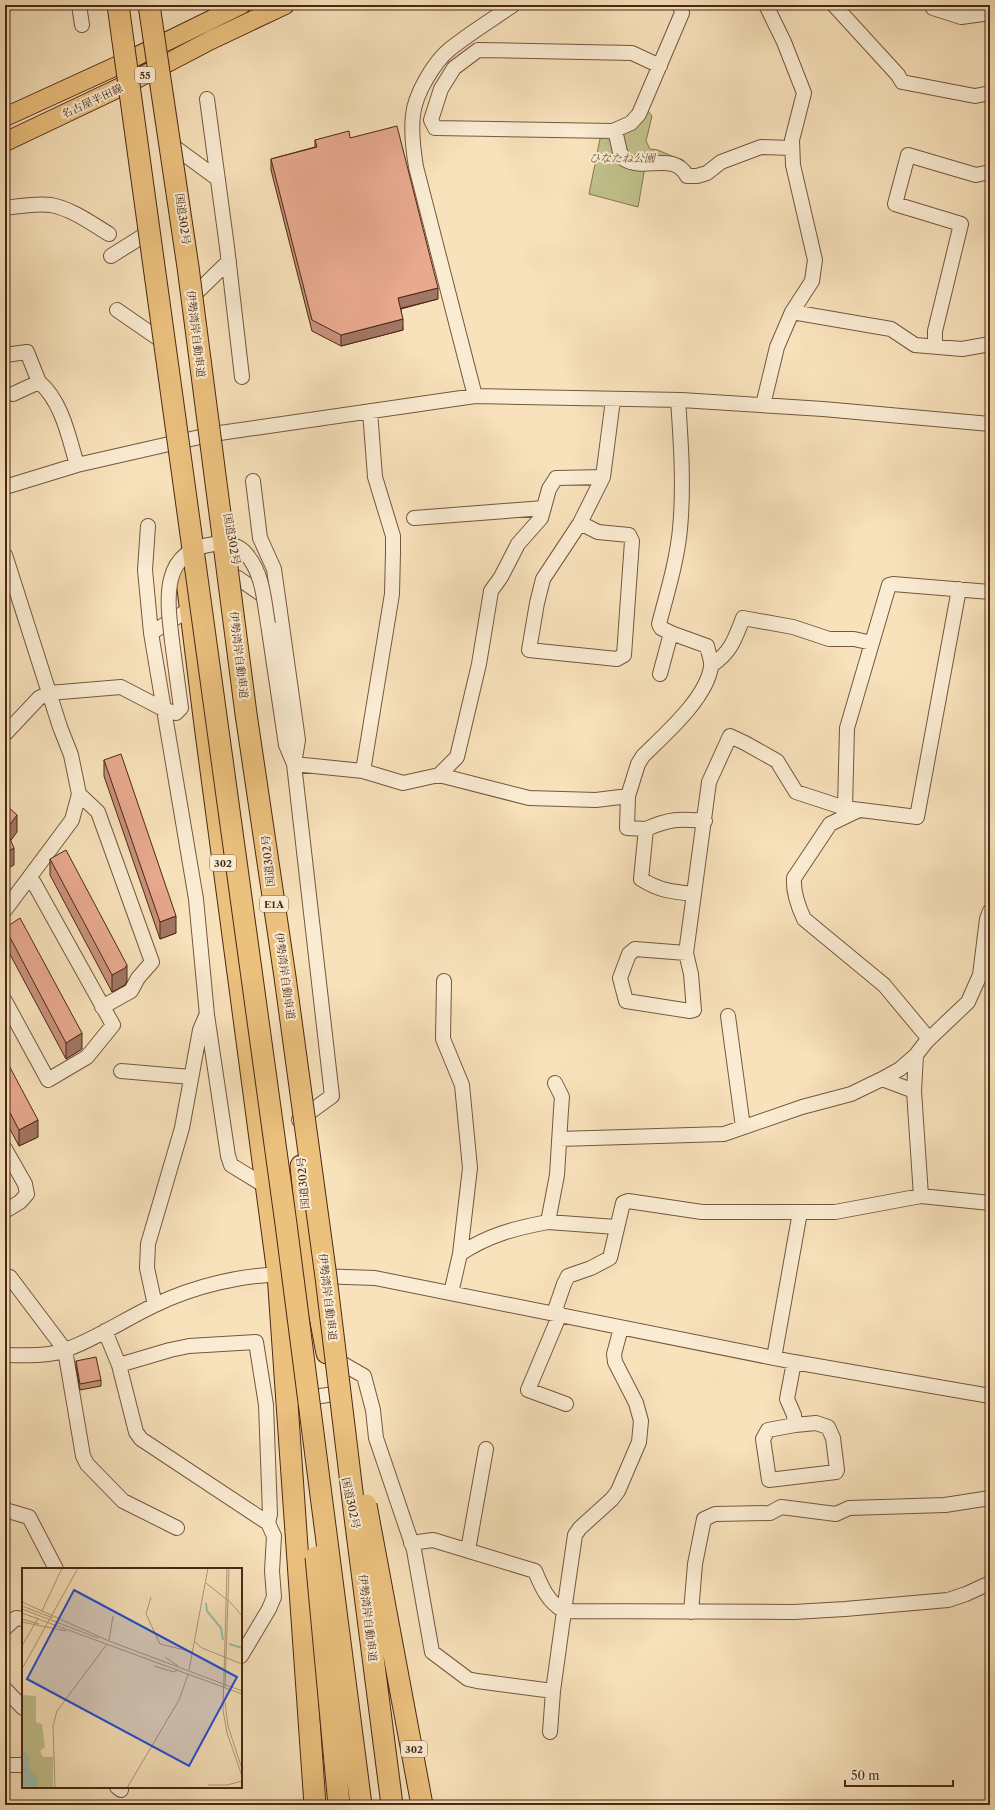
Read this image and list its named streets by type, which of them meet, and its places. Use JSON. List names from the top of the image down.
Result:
{
  "streets": {
    "highway": [
      "国道302号",
      "伊勢湾岸自動車道",
      "302",
      "E1A"
    ],
    "main road": ["55", "名古屋半田線"]
  },
  "crossings": [
    ["名古屋半田線", "国道302号"],
    ["名古屋半田線", "302"],
    ["国道302号", "伊勢湾岸自動車道"]
  ],
  "parks": ["ひなたね公園"],
  "scale_bar": "50 m"
}
